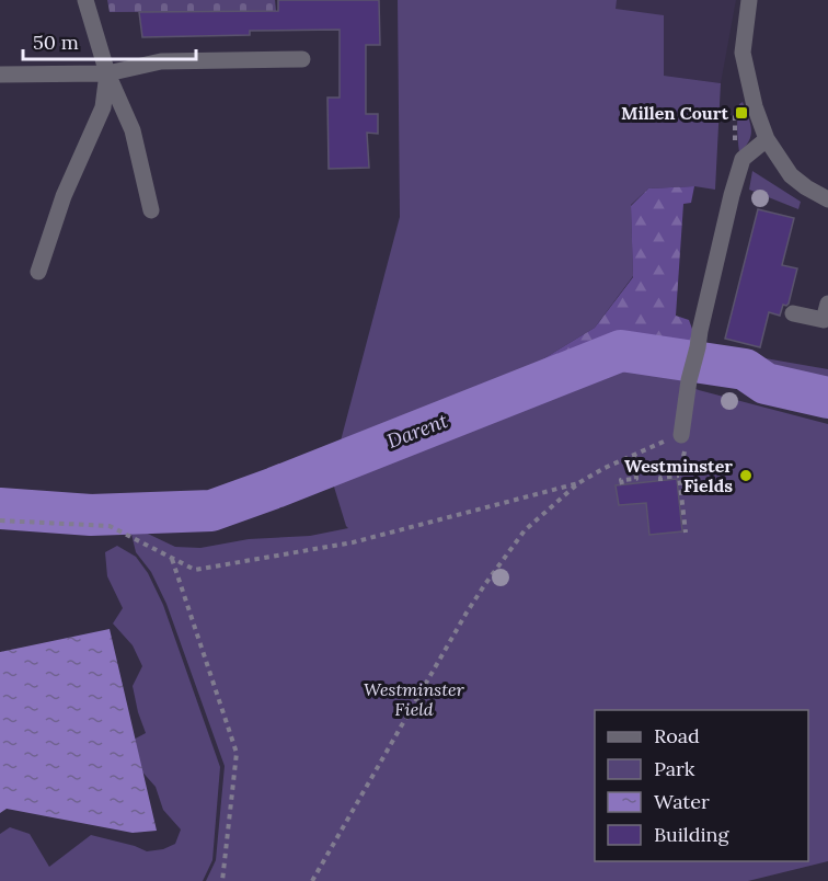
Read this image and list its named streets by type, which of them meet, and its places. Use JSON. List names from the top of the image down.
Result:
{
  "water": ["Darent"],
  "parks": ["Westminster Field"],
  "places": {
    "transit": ["Millen Court"],
    "other": ["Westminster Fields"]
  },
  "legend": [
    "Road",
    "Park",
    "Water",
    "Building"
  ],
  "scale_bar": "50 m"
}
